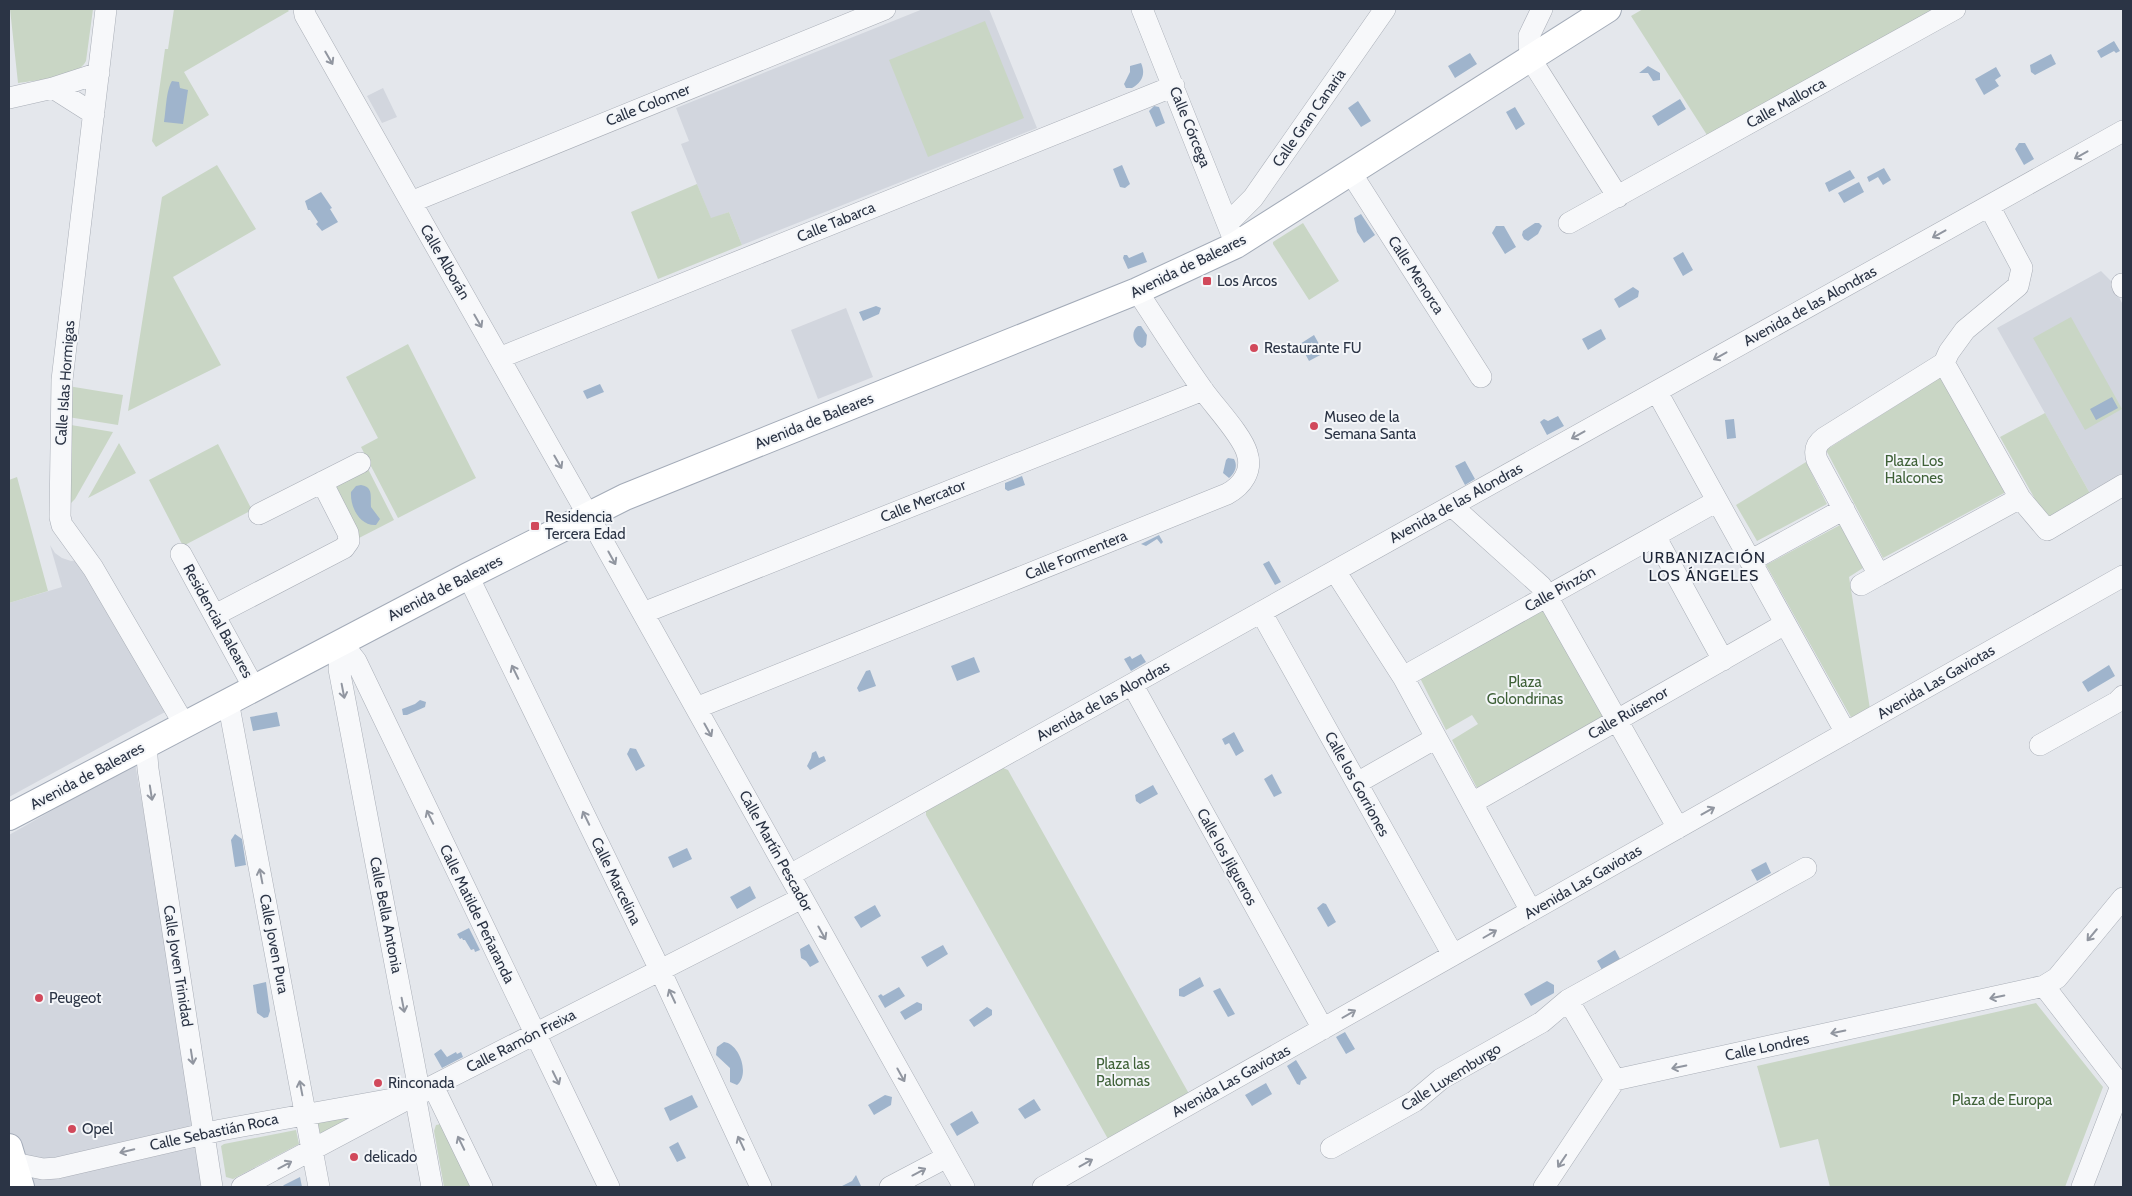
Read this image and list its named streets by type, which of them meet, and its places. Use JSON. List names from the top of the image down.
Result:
{
  "streets": {
    "main road": ["Avenida de Baleares"],
    "street": [
      "Calle Mallorca",
      "Calle Colomer",
      "Calle Gran Canaria",
      "Calle Córcega",
      "Calle Tabarca",
      "Calle Alborán",
      "Calle Menorca",
      "Avenida de las Alondras",
      "Calle Islas Hormigas",
      "Calle Mercator",
      "Calle Formentera",
      "Calle Pinzón",
      "Residencial Baleares",
      "Avenida Las Gaviotas",
      "Calle Ruisenor",
      "Calle los Gorriones",
      "Calle Martín Pescador",
      "Calle los Jilgueros",
      "Calle Marcelina",
      "Calle Matilde Peñaranda",
      "Calle Bella Antonia",
      "Calle Joven Pura",
      "Calle Joven Trinidad",
      "Calle Ramón Freixa",
      "Calle Londres",
      "Calle Luxemburgo",
      "Calle Sebastián Roca"
    ]
  },
  "crossings": [
    ["Calle Colomer", "Calle Alborán"],
    ["Calle Gran Canaria", "Calle Córcega"],
    ["Calle Gran Canaria", "Avenida de Baleares"],
    ["Calle Córcega", "Calle Tabarca"],
    ["Calle Córcega", "Avenida de Baleares"],
    ["Calle Tabarca", "Calle Alborán"],
    ["Calle Alborán", "Avenida de Baleares"],
    ["Calle Alborán", "Calle Martín Pescador"],
    ["Avenida de Baleares", "Calle Menorca"],
    ["Avenida de Baleares", "Calle Islas Hormigas"],
    ["Avenida de Baleares", "Calle Formentera"],
    ["Avenida de Baleares", "Residencial Baleares"],
    ["Avenida de Baleares", "Calle Martín Pescador"],
    ["Avenida de Baleares", "Calle Marcelina"],
    ["Avenida de Baleares", "Calle Matilde Peñaranda"],
    ["Avenida de Baleares", "Calle Bella Antonia"],
    ["Avenida de Baleares", "Calle Joven Pura"],
    ["Avenida de Baleares", "Calle Joven Trinidad"],
    ["Avenida de las Alondras", "Calle los Gorriones"],
    ["Avenida de las Alondras", "Calle Martín Pescador"],
    ["Avenida de las Alondras", "Calle los Jilgueros"],
    ["Calle Mercator", "Calle Formentera"],
    ["Calle Mercator", "Calle Martín Pescador"],
    ["Calle Formentera", "Calle Martín Pescador"],
    ["Avenida Las Gaviotas", "Calle los Gorriones"],
    ["Avenida Las Gaviotas", "Calle los Jilgueros"],
    ["Calle Martín Pescador", "Calle Ramón Freixa"],
    ["Calle Marcelina", "Calle Ramón Freixa"],
    ["Calle Matilde Peñaranda", "Calle Bella Antonia"],
    ["Calle Matilde Peñaranda", "Calle Ramón Freixa"],
    ["Calle Bella Antonia", "Calle Ramón Freixa"],
    ["Calle Bella Antonia", "Calle Sebastián Roca"],
    ["Calle Joven Pura", "Calle Ramón Freixa"],
    ["Calle Joven Pura", "Calle Sebastián Roca"],
    ["Calle Joven Trinidad", "Calle Sebastián Roca"],
    ["Calle Ramón Freixa", "Calle Sebastián Roca"]
  ],
  "one_way": [
    "Calle Alborán",
    "Avenida de las Alondras",
    "Avenida Las Gaviotas",
    "Calle Martín Pescador",
    "Calle Marcelina",
    "Calle Bella Antonia",
    "Calle Joven Pura",
    "Calle Joven Trinidad",
    "Calle Londres",
    "Calle Sebastián Roca"
  ],
  "districts": ["URBANIZACIÓN LOS ÁNGELES"],
  "parks": [
    "Plaza Los Halcones",
    "Plaza Golondrinas",
    "Plaza las Palomas",
    "Plaza de Europa"
  ],
  "places": {
    "transit": ["Los Arcos", "Residencia Tercera Edad"],
    "other": [
      "Restaurante FU",
      "Museo de la Semana Santa",
      "Peugeot",
      "Rinconada",
      "Opel",
      "delicado"
    ]
  }
}
